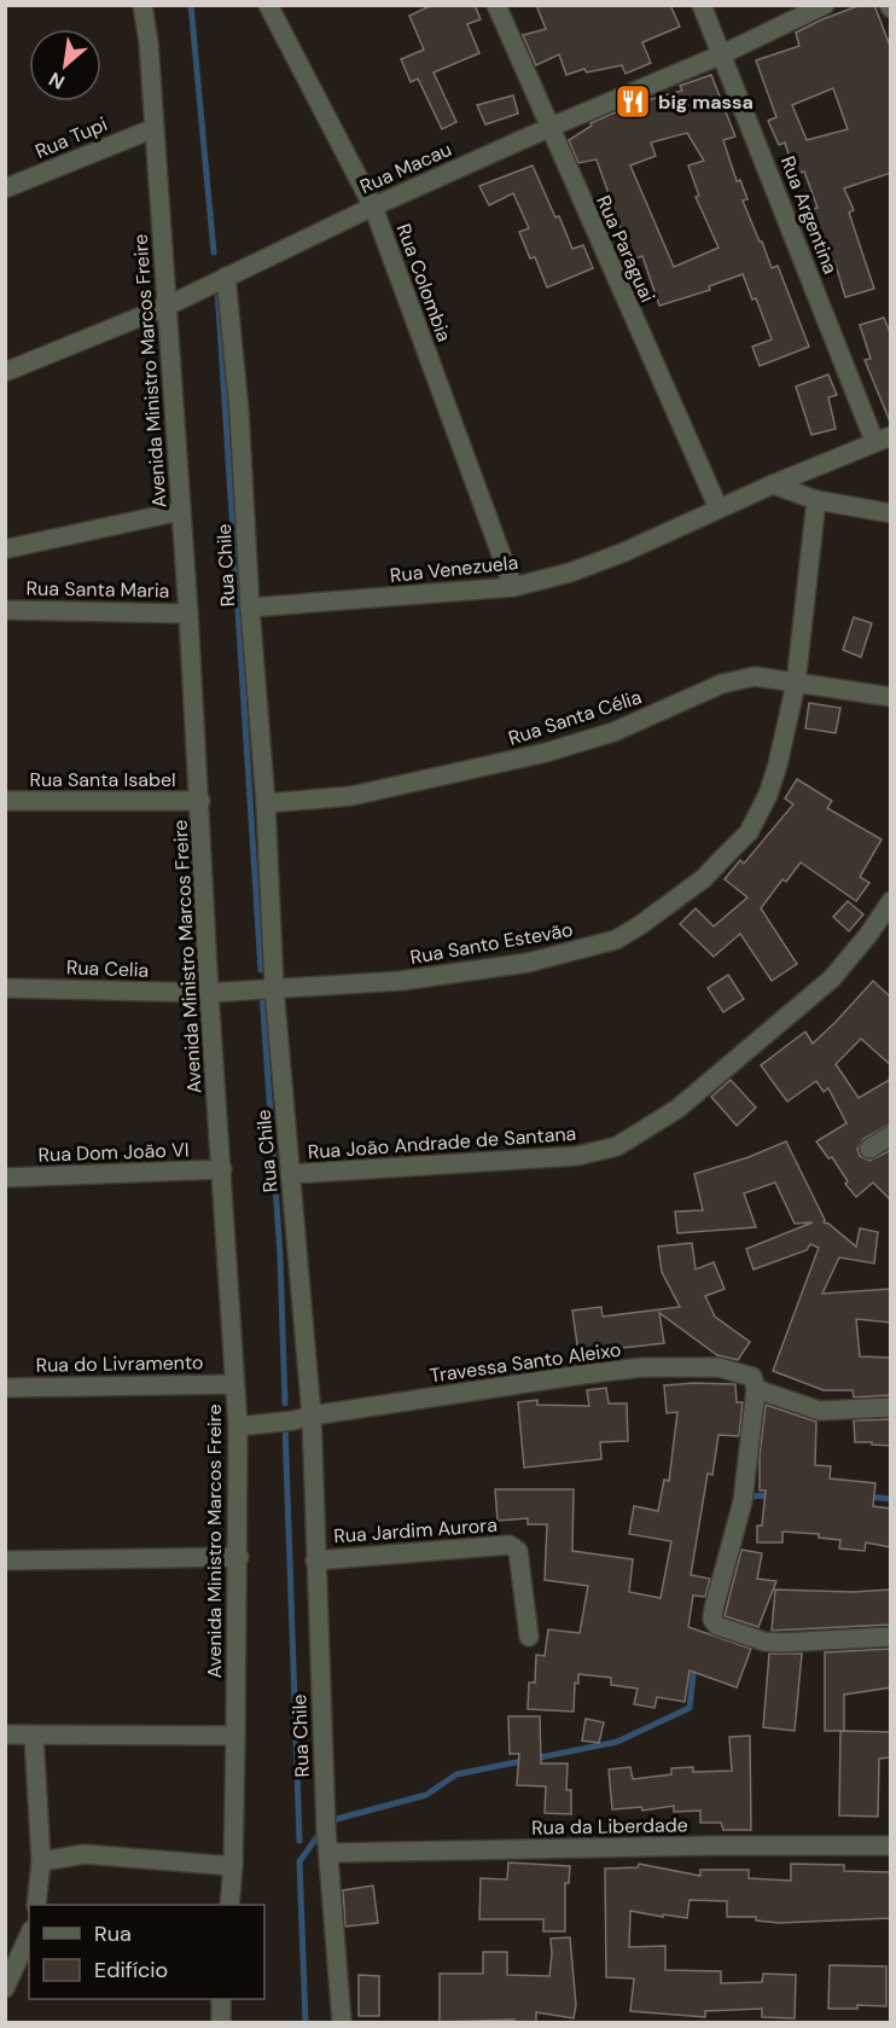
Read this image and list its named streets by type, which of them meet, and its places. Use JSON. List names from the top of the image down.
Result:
{
  "streets": {
    "street": [
      "Rua Tupi",
      "Rua Macau",
      "Rua Argentina",
      "Rua Paraguai",
      "Rua Colombia",
      "Avenida Ministro Marcos Freire",
      "Rua Chile",
      "Rua Venezuela",
      "Rua Santa Maria",
      "Rua Santa Célia",
      "Rua Santa Isabel",
      "Rua Santo Estevão",
      "Rua Celia",
      "Rua João Andrade de Santana",
      "Rua Dom João VI",
      "Travessa Santo Aleixo",
      "Rua do Livramento",
      "Rua Jardim Aurora",
      "Rua da Liberdade"
    ]
  },
  "crossings": [
    ["Rua Tupi", "Avenida Ministro Marcos Freire"],
    ["Rua Macau", "Rua Argentina"],
    ["Rua Macau", "Rua Paraguai"],
    ["Rua Macau", "Rua Colombia"],
    ["Rua Macau", "Avenida Ministro Marcos Freire"],
    ["Rua Macau", "Rua Chile"],
    ["Rua Argentina", "Rua Venezuela"],
    ["Rua Paraguai", "Rua Venezuela"],
    ["Rua Colombia", "Rua Venezuela"],
    ["Avenida Ministro Marcos Freire", "Rua Santa Maria"],
    ["Avenida Ministro Marcos Freire", "Rua Santa Isabel"],
    ["Avenida Ministro Marcos Freire", "Rua Santo Estevão"],
    ["Avenida Ministro Marcos Freire", "Rua Celia"],
    ["Avenida Ministro Marcos Freire", "Rua Dom João VI"],
    ["Avenida Ministro Marcos Freire", "Travessa Santo Aleixo"],
    ["Avenida Ministro Marcos Freire", "Rua do Livramento"],
    ["Rua Chile", "Rua Venezuela"],
    ["Rua Chile", "Rua Santa Célia"],
    ["Rua Chile", "Rua Santo Estevão"],
    ["Rua Chile", "Rua João Andrade de Santana"],
    ["Rua Chile", "Travessa Santo Aleixo"],
    ["Rua Chile", "Rua Jardim Aurora"],
    ["Rua Chile", "Rua da Liberdade"],
    ["Rua Santa Célia", "Rua Santo Estevão"],
    ["Rua Santo Estevão", "Rua Celia"]
  ],
  "places": {
    "restaurant": ["big massa"]
  },
  "legend": ["Rua", "Edifício"],
  "north": "bottom left"
}
